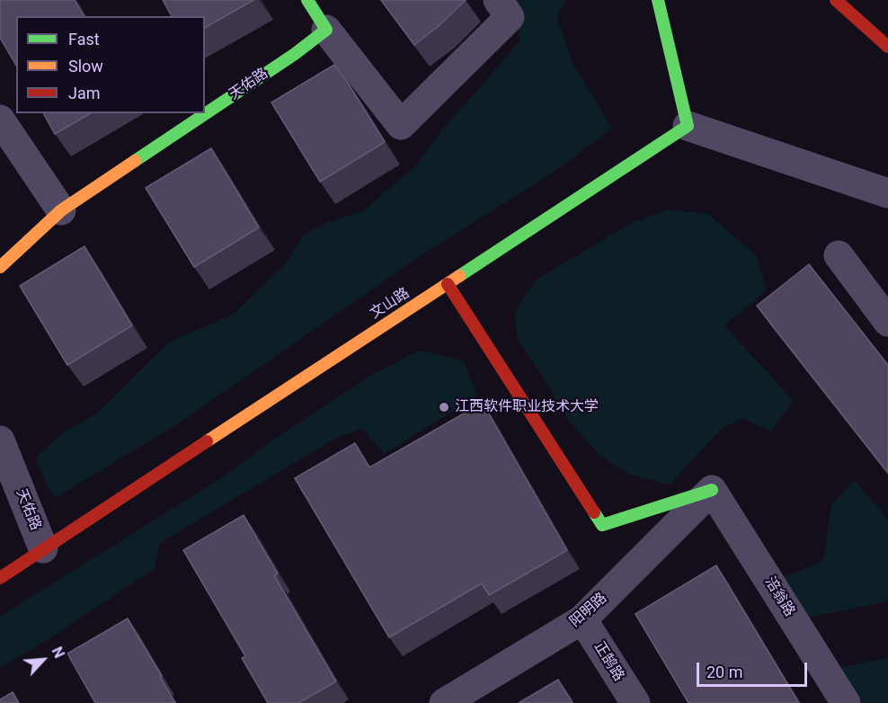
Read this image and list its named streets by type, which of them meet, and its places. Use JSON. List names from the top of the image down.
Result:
{
  "streets": {
    "main road": ["天佑路", "文山路"],
    "street": ["涪翁路", "阳明路", "正鹄路"]
  },
  "crossings": [
    ["天佑路", "文山路"],
    ["涪翁路", "阳明路"],
    ["阳明路", "正鹄路"]
  ],
  "places": ["江西软件职业技术大学"],
  "legend": ["Fast", "Slow", "Jam"],
  "scale_bar": "20 m",
  "north": "top right"
}
